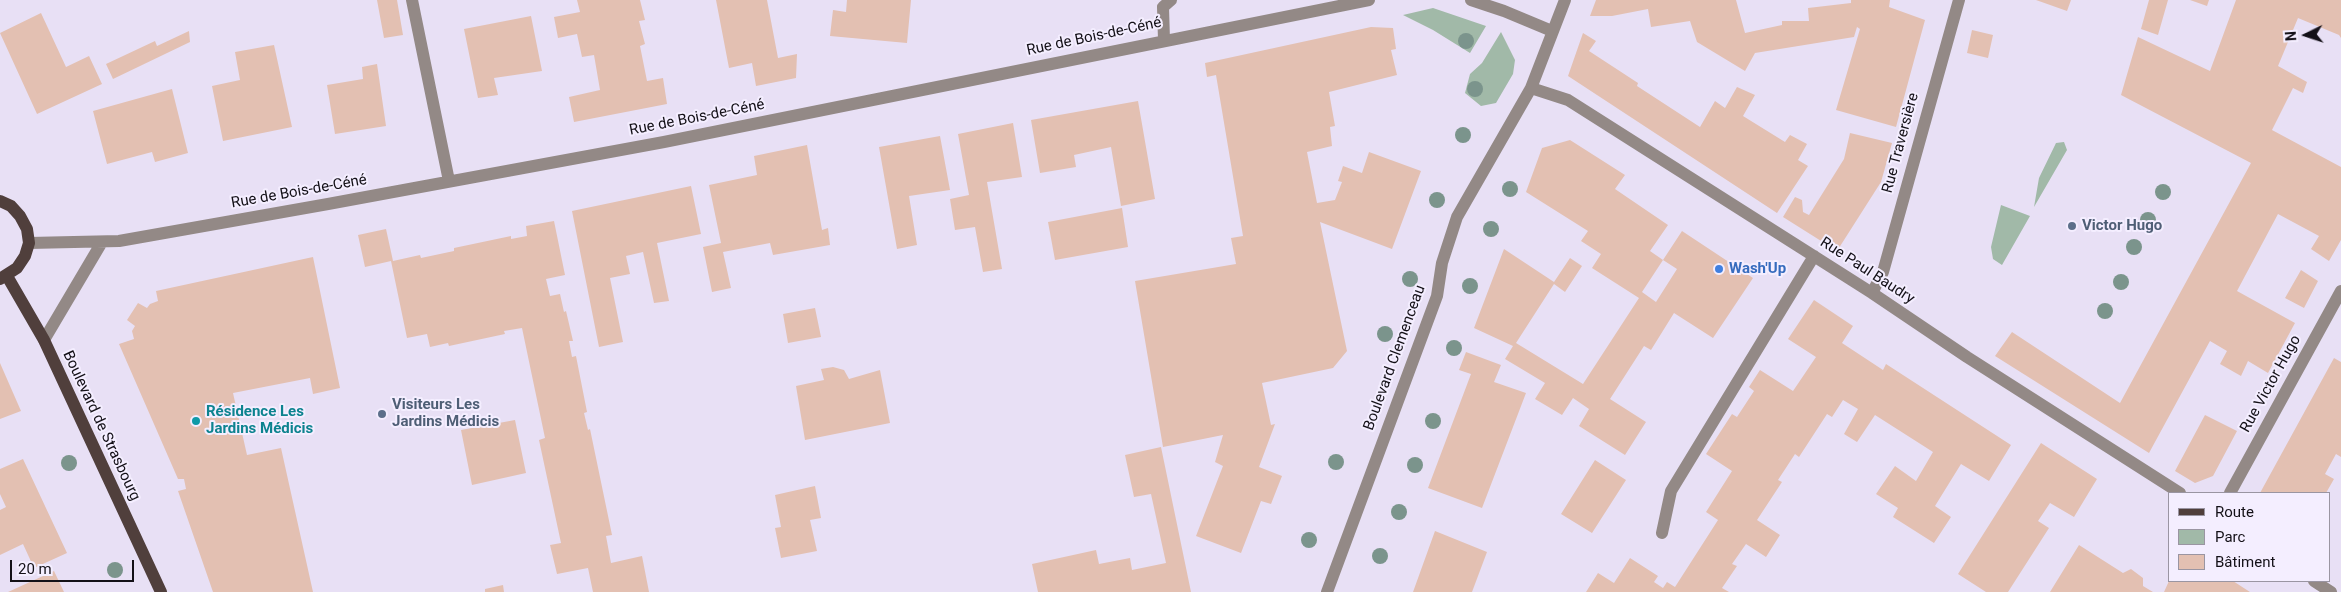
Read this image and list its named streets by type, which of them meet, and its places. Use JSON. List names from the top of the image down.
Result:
{
  "streets": {
    "main road": ["Boulevard de Strasbourg"],
    "street": [
      "Rue de Bois-de-Céné",
      "Rue Traversière",
      "Rue Paul Baudry",
      "Boulevard Clemenceau",
      "Rue Victor Hugo"
    ]
  },
  "crossings": [
    ["Rue Traversière", "Rue Paul Baudry"],
    ["Rue Paul Baudry", "Boulevard Clemenceau"]
  ],
  "places": [
    "Victor Hugo",
    "Wash'Up",
    "Visiteurs Les Jardins Médicis",
    "Résidence Les Jardins Médicis"
  ],
  "legend": ["Route", "Parc", "Bâtiment"],
  "scale_bar": "20 m",
  "north": "left"
}
